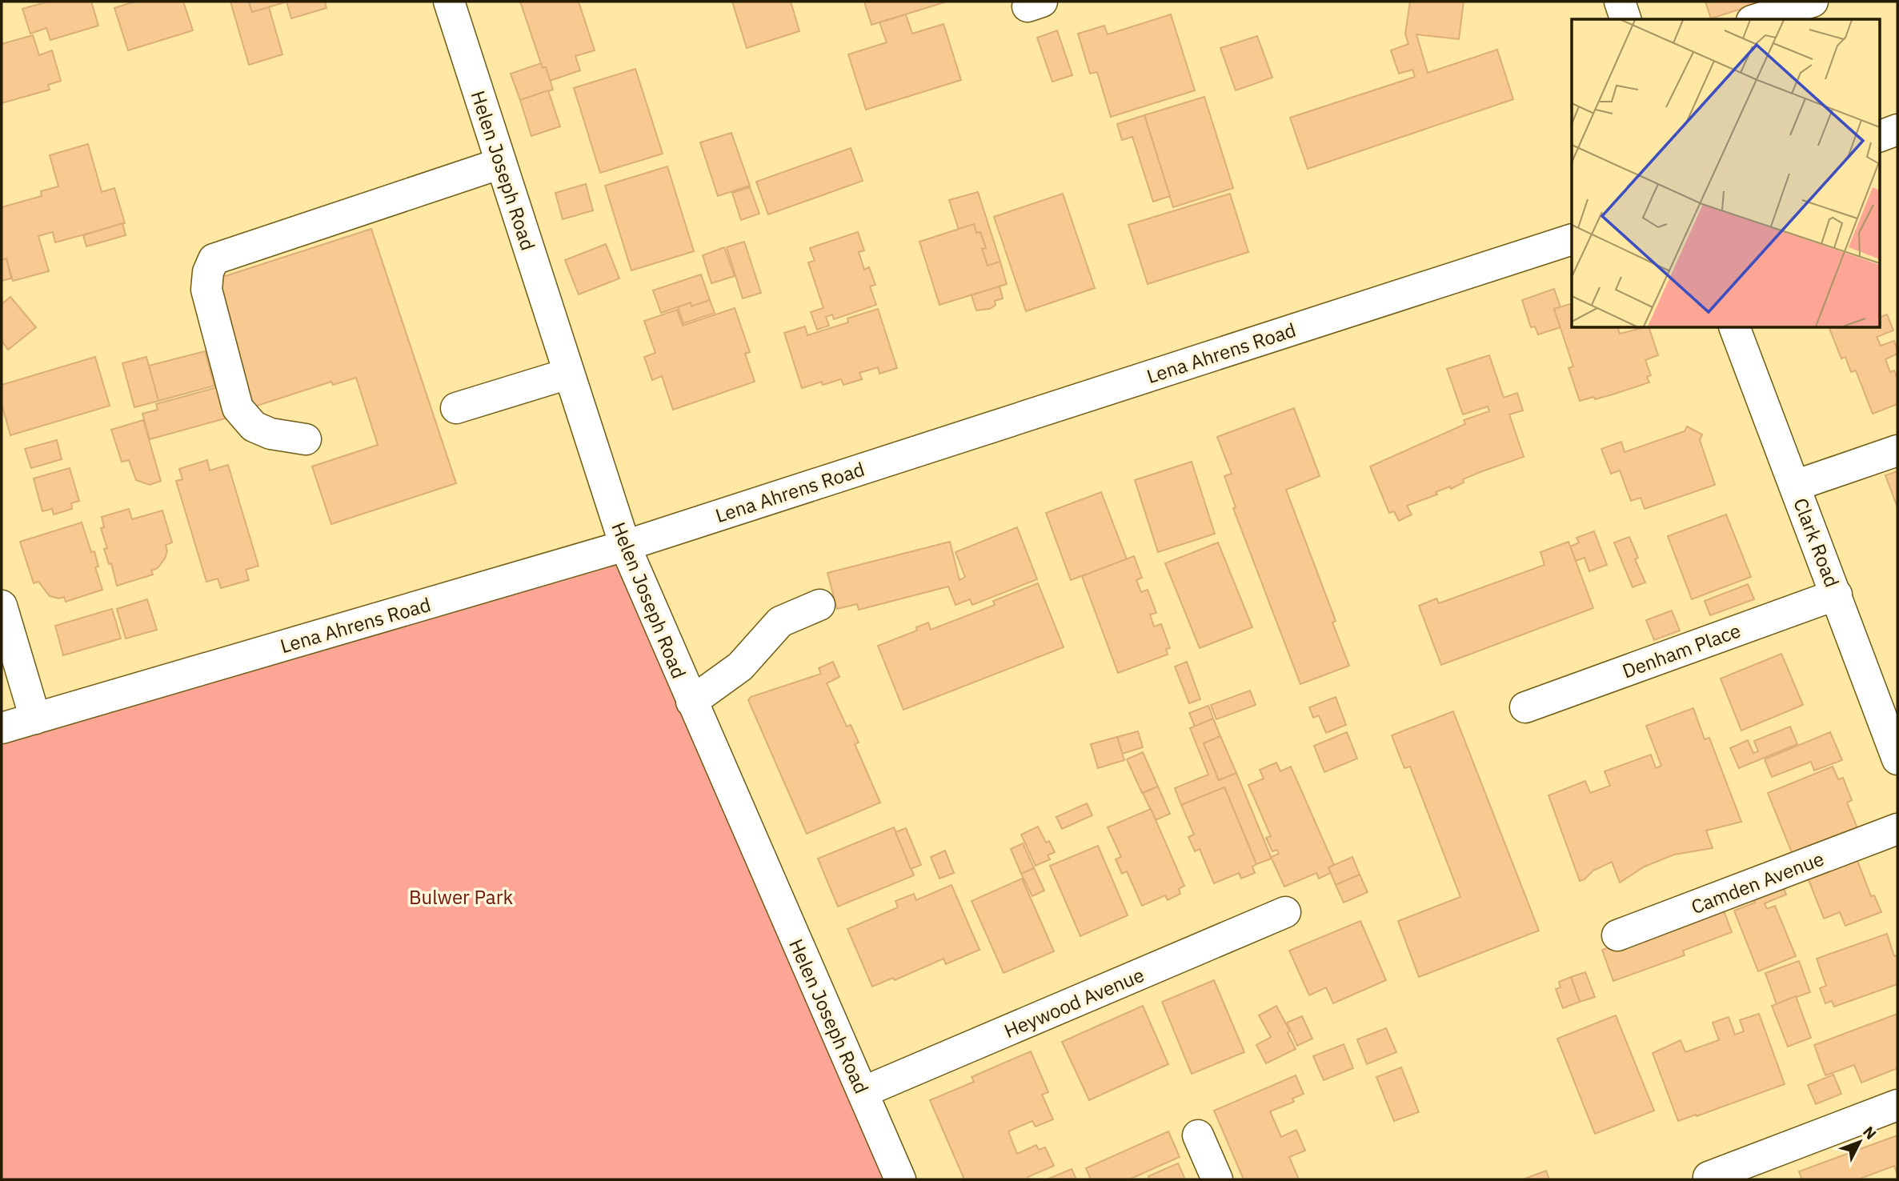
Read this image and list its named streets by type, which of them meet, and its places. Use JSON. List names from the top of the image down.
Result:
{
  "streets": {
    "street": [
      "Helen Joseph Road",
      "Lena Ahrens Road",
      "Clark Road",
      "Denham Place",
      "Camden Avenue",
      "Heywood Avenue"
    ]
  },
  "crossings": [
    ["Helen Joseph Road", "Lena Ahrens Road"],
    ["Helen Joseph Road", "Heywood Avenue"],
    ["Clark Road", "Denham Place"]
  ],
  "parks": ["Bulwer Park"],
  "north": "top right"
}
